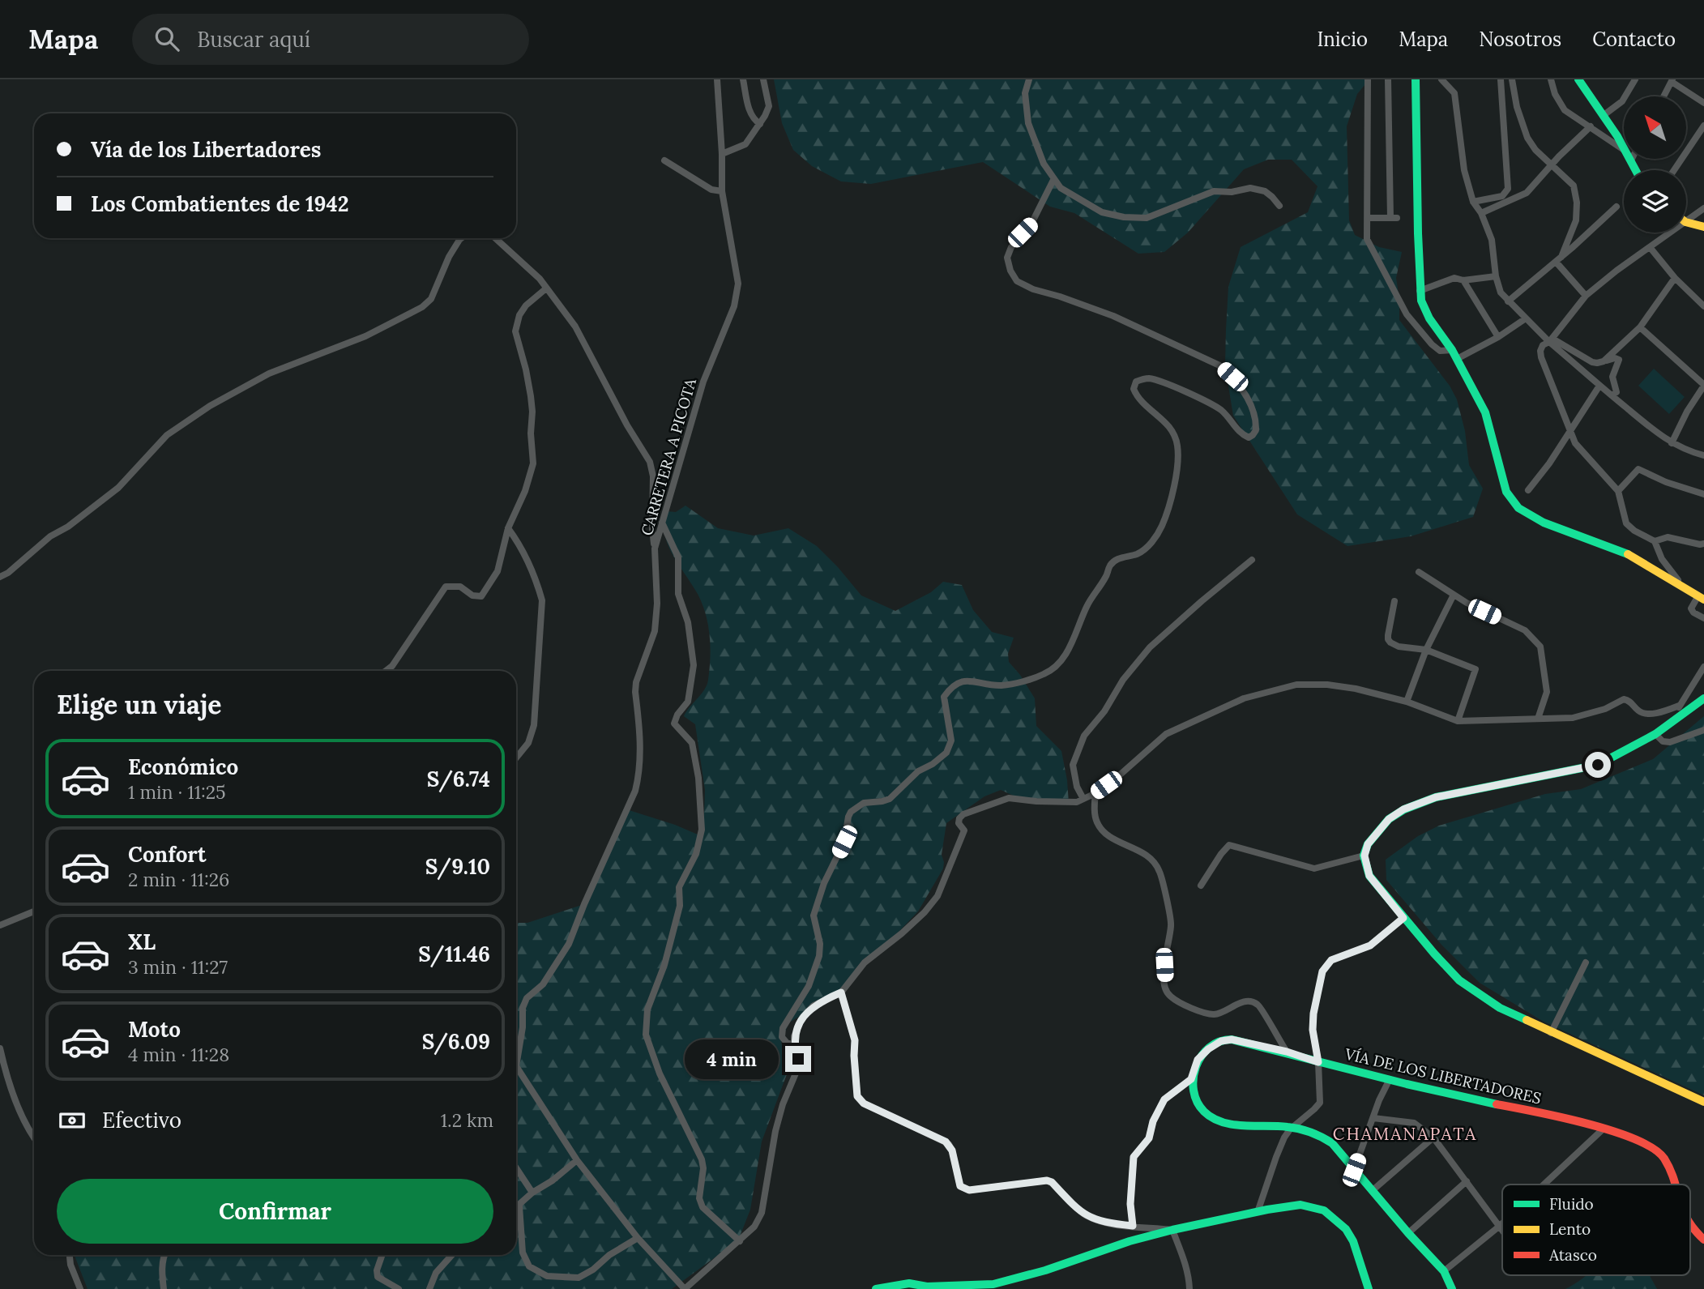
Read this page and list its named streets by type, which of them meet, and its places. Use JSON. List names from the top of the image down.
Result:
{
  "streets": {
    "main road": ["VÍA DE LOS LIBERTADORES"],
    "street": ["CARRETERA A PICOTA"]
  },
  "districts": ["CHAMANAPATA"],
  "legend": ["Fluido", "Lento", "Atasco"],
  "north": "top left",
  "page": {
    "header": "Mapa",
    "search": "Buscar aquí",
    "nav": [
      "Inicio",
      "Mapa",
      "Nosotros",
      "Contacto"
    ],
    "banner": ["Vía de los Libertadores", "Los Combatientes de 1942"],
    "heading": "Elige un viaje",
    "list": [
      {
        "name": "Económico",
        "note": "1 min · 11:25",
        "value": "S/6.74"
      },
      {
        "name": "Confort",
        "note": "2 min · 11:26",
        "value": "S/9.10"
      },
      {
        "name": "XL",
        "note": "3 min · 11:27",
        "value": "S/11.46"
      },
      {
        "name": "Moto",
        "note": "4 min · 11:28",
        "value": "S/6.09"
      }
    ],
    "bubble": "4 min",
    "pay": ["Efectivo", "1.2 km"],
    "buttons": "Confirmar"
  }
}
